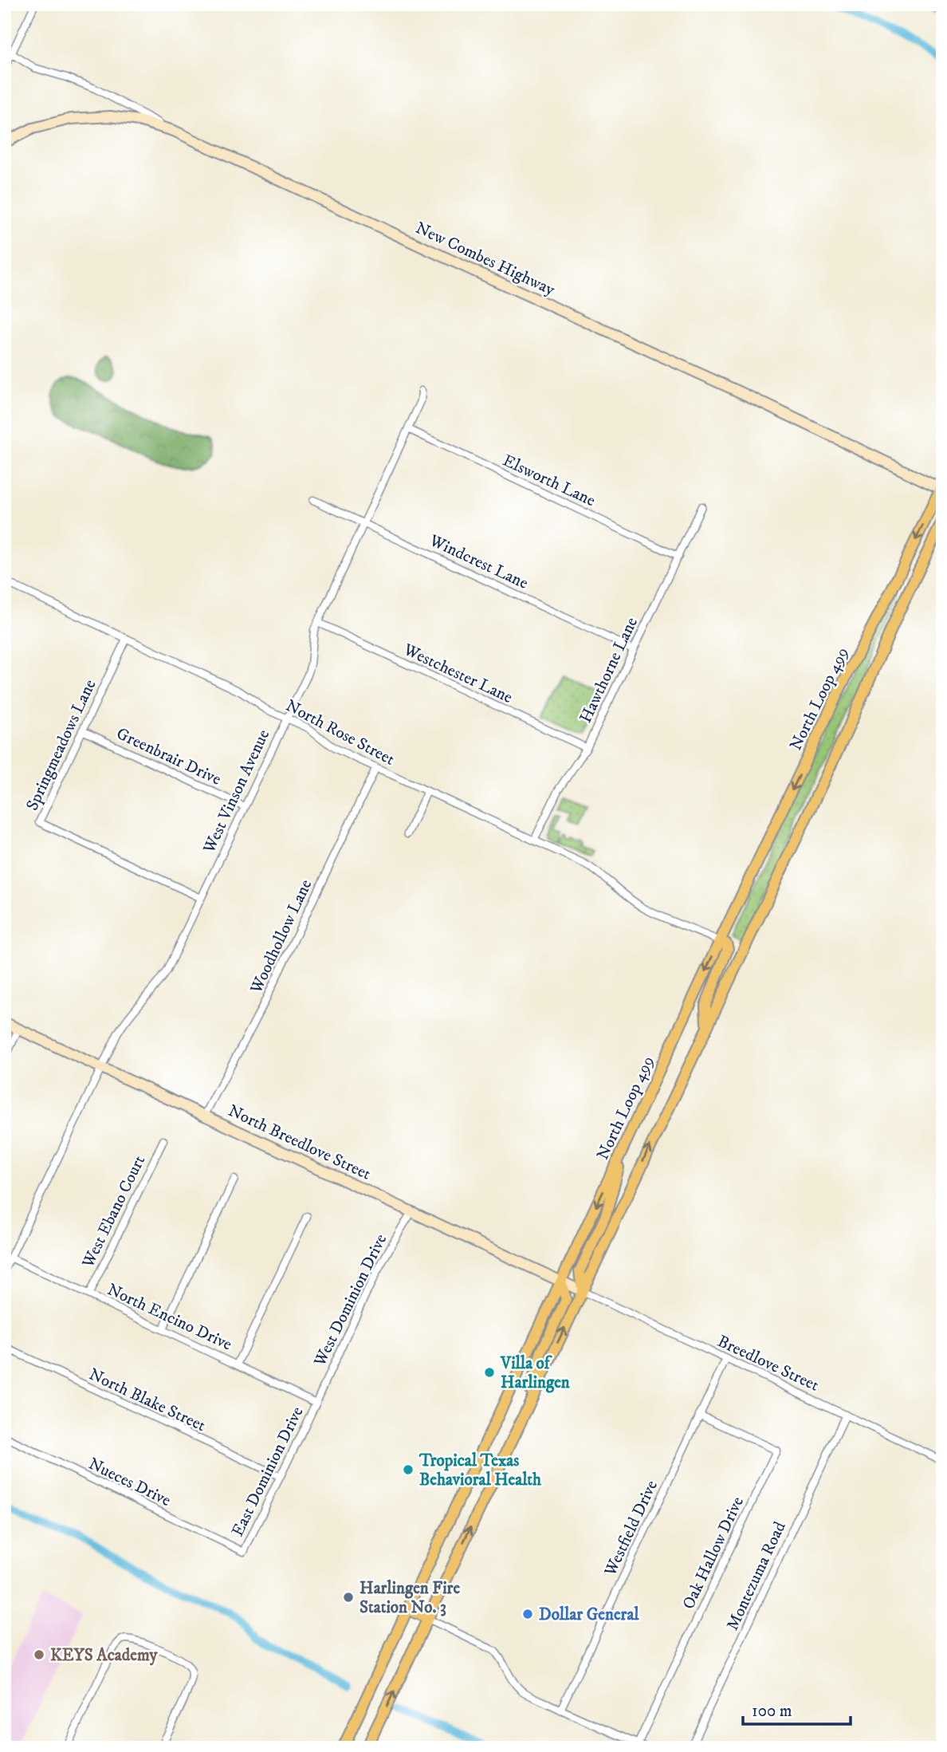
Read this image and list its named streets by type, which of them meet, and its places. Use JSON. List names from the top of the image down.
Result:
{
  "streets": {
    "main road": ["North Loop 499"],
    "street": [
      "New Combes Highway",
      "Elsworth Lane",
      "Windcrest Lane",
      "Hawthorne Lane",
      "Westchester Lane",
      "North Rose Street",
      "Springmeadows Lane",
      "Greenbrair Drive",
      "West Vinson Avenue",
      "Woodhollow Lane",
      "North Breedlove Street",
      "West Ebano Court",
      "West Dominion Drive",
      "North Encino Drive",
      "Breedlove Street",
      "North Blake Street",
      "East Dominion Drive",
      "Nueces Drive",
      "Westfield Drive",
      "Oak Hallow Drive",
      "Montezuma Road"
    ]
  },
  "crossings": [
    ["New Combes Highway", "North Loop 499"],
    ["Elsworth Lane", "Hawthorne Lane"],
    ["Elsworth Lane", "West Vinson Avenue"],
    ["Windcrest Lane", "Hawthorne Lane"],
    ["Windcrest Lane", "West Vinson Avenue"],
    ["Hawthorne Lane", "Westchester Lane"],
    ["Hawthorne Lane", "North Rose Street"],
    ["Westchester Lane", "West Vinson Avenue"],
    ["North Loop 499", "North Rose Street"],
    ["North Loop 499", "North Breedlove Street"],
    ["North Rose Street", "Springmeadows Lane"],
    ["North Rose Street", "West Vinson Avenue"],
    ["North Rose Street", "Woodhollow Lane"],
    ["Springmeadows Lane", "Greenbrair Drive"],
    ["Springmeadows Lane", "West Vinson Avenue"],
    ["Greenbrair Drive", "West Vinson Avenue"],
    ["West Vinson Avenue", "North Breedlove Street"],
    ["West Vinson Avenue", "North Encino Drive"],
    ["Woodhollow Lane", "North Breedlove Street"],
    ["North Breedlove Street", "West Dominion Drive"],
    ["North Breedlove Street", "Breedlove Street"],
    ["West Ebano Court", "North Encino Drive"],
    ["West Dominion Drive", "North Encino Drive"],
    ["West Dominion Drive", "East Dominion Drive"],
    ["North Encino Drive", "East Dominion Drive"],
    ["Breedlove Street", "Westfield Drive"],
    ["Breedlove Street", "Montezuma Road"],
    ["North Blake Street", "East Dominion Drive"],
    ["East Dominion Drive", "Nueces Drive"],
    ["Westfield Drive", "Oak Hallow Drive"]
  ],
  "places": [
    "Villa of Harlingen",
    "Tropical Texas Behavioral Health",
    "Harlingen Fire Station No. 3",
    "Dollar General",
    "KEYS Academy"
  ],
  "scale_bar": "100 m"
}
